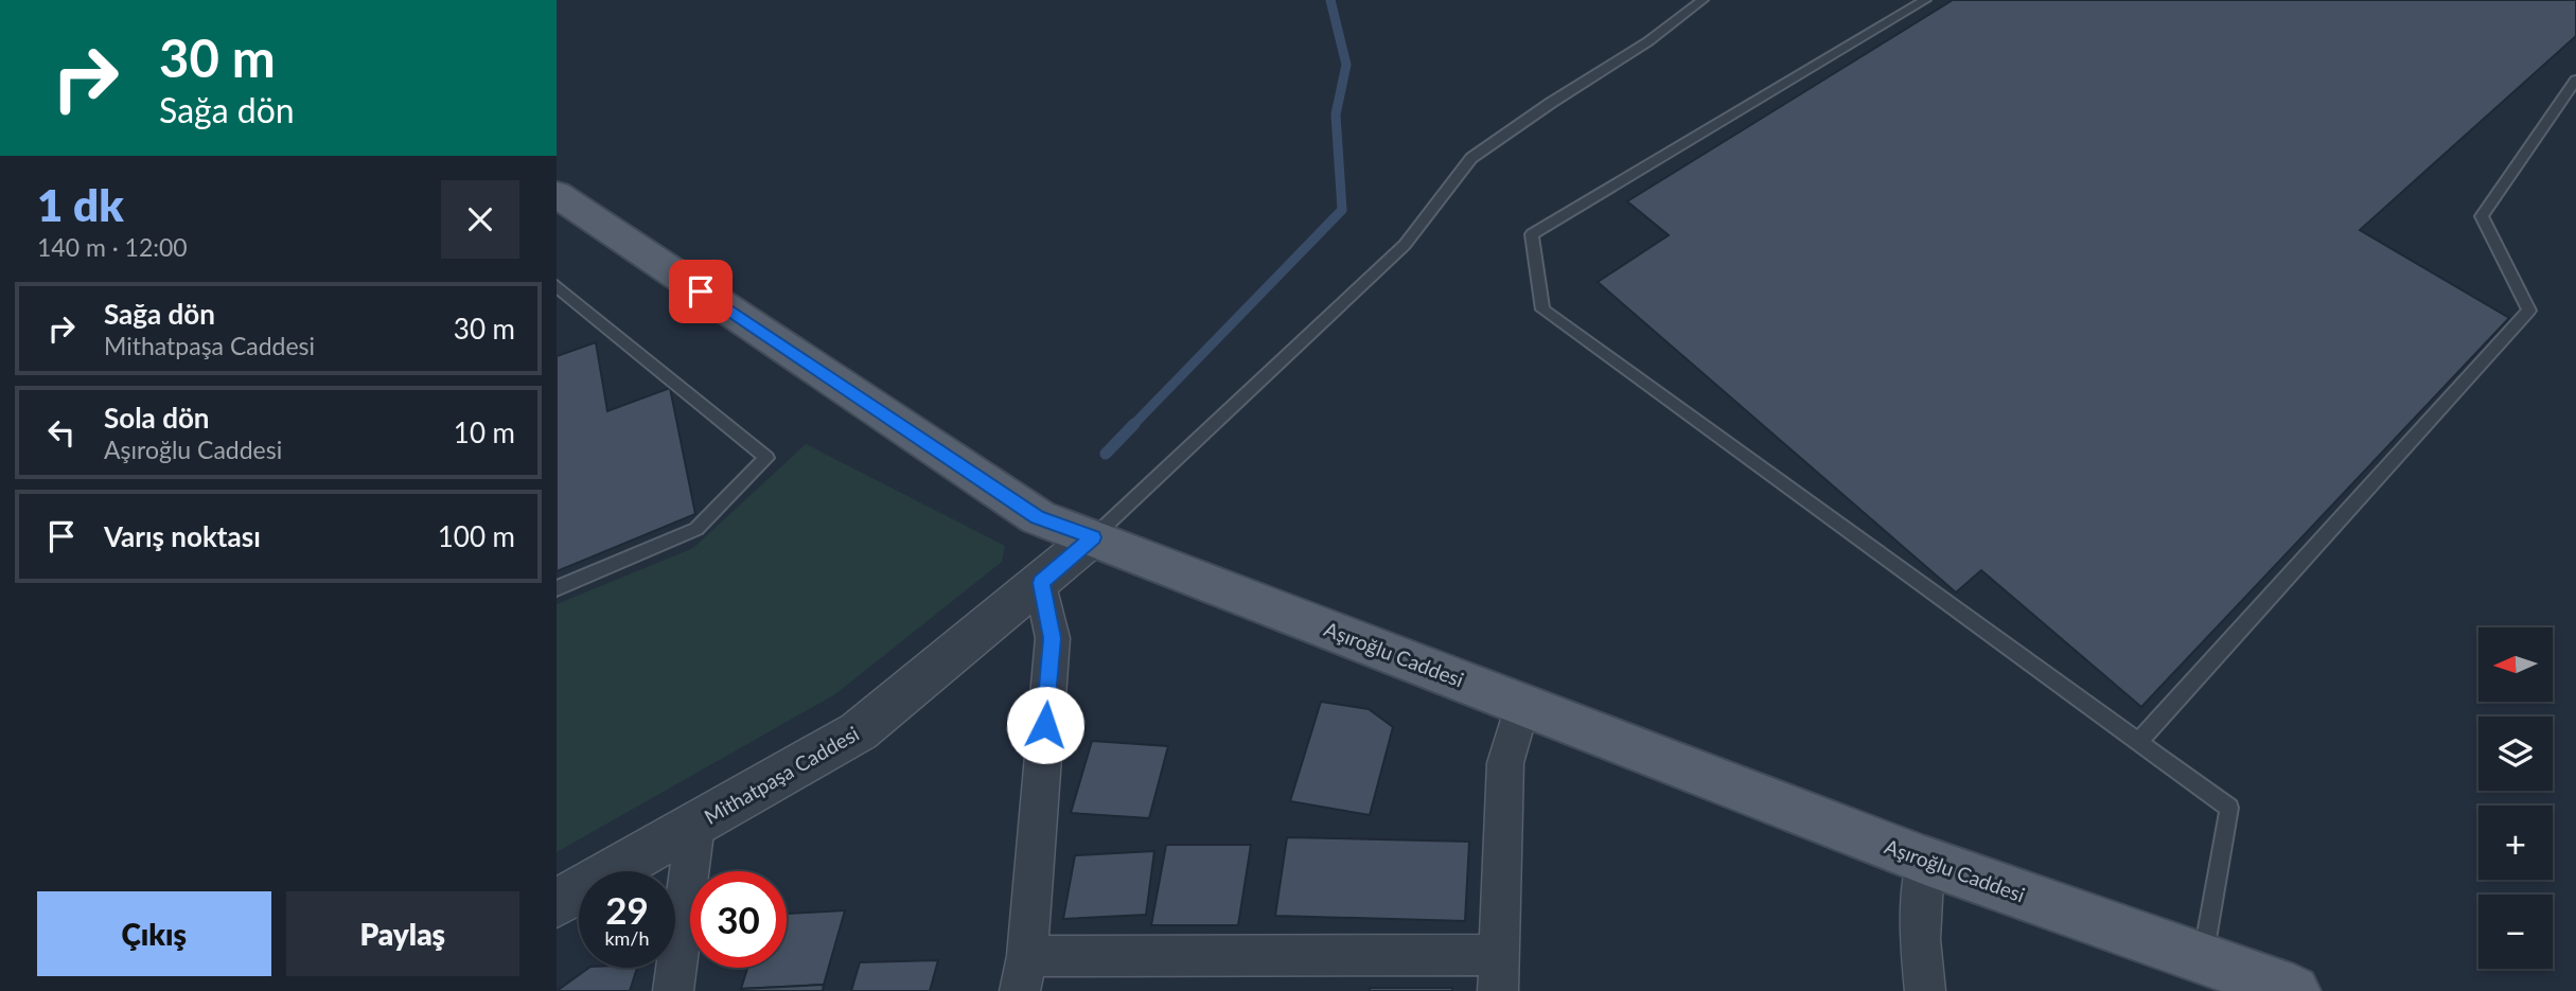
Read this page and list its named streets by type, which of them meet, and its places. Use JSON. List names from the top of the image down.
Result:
{
  "streets": {
    "main road": ["Aşıroğlu Caddesi"],
    "street": ["Mithatpaşa Caddesi"]
  },
  "crossings": [
    ["Aşıroğlu Caddesi", "Mithatpaşa Caddesi"]
  ],
  "north": "left",
  "page": {
    "turn": ["30 m", "Sağa dön"],
    "heading": ["1 dk", "140 m · 12:00"],
    "list": [
      {
        "name": "Sağa dön",
        "note": "Mithatpaşa Caddesi",
        "value": "30 m"
      },
      {
        "name": "Sola dön",
        "note": "Aşıroğlu Caddesi",
        "value": "10 m"
      },
      {
        "name": "Varış noktası",
        "value": "100 m"
      }
    ],
    "map_buttons": ["+", "−"],
    "speed": "29 km/h",
    "limit": "30",
    "buttons": ["Çıkış", "Paylaş"]
  }
}
